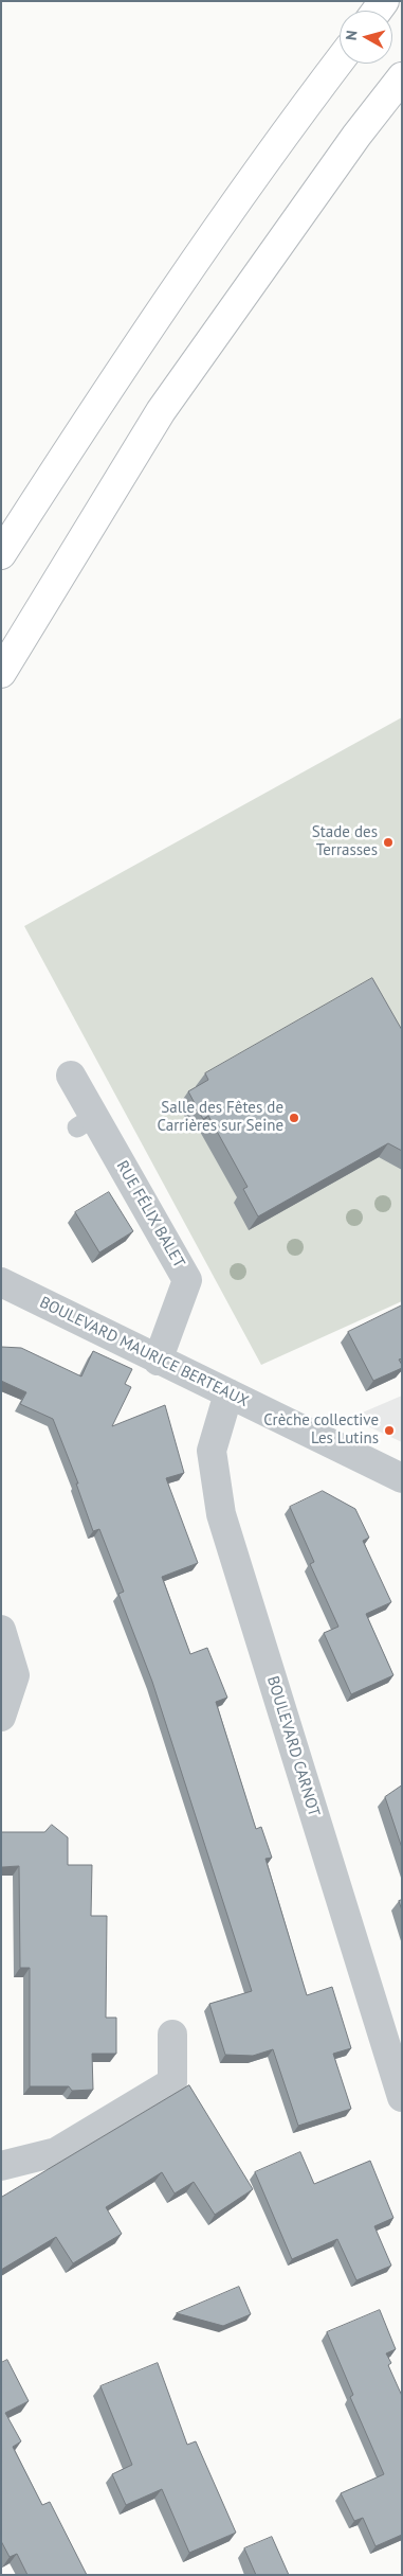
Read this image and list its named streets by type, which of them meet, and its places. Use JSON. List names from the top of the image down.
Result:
{
  "streets": {
    "street": ["RUE FÉLIX BALET", "BOULEVARD MAURICE BERTEAUX", "BOULEVARD CARNOT"]
  },
  "crossings": [
    ["RUE FÉLIX BALET", "BOULEVARD MAURICE BERTEAUX"],
    ["BOULEVARD MAURICE BERTEAUX", "BOULEVARD CARNOT"]
  ],
  "places": ["Stade des Terrasses", "Salle des Fêtes de Carrières sur Seine", "Crèche collective Les Lutins"],
  "north": "left"
}
